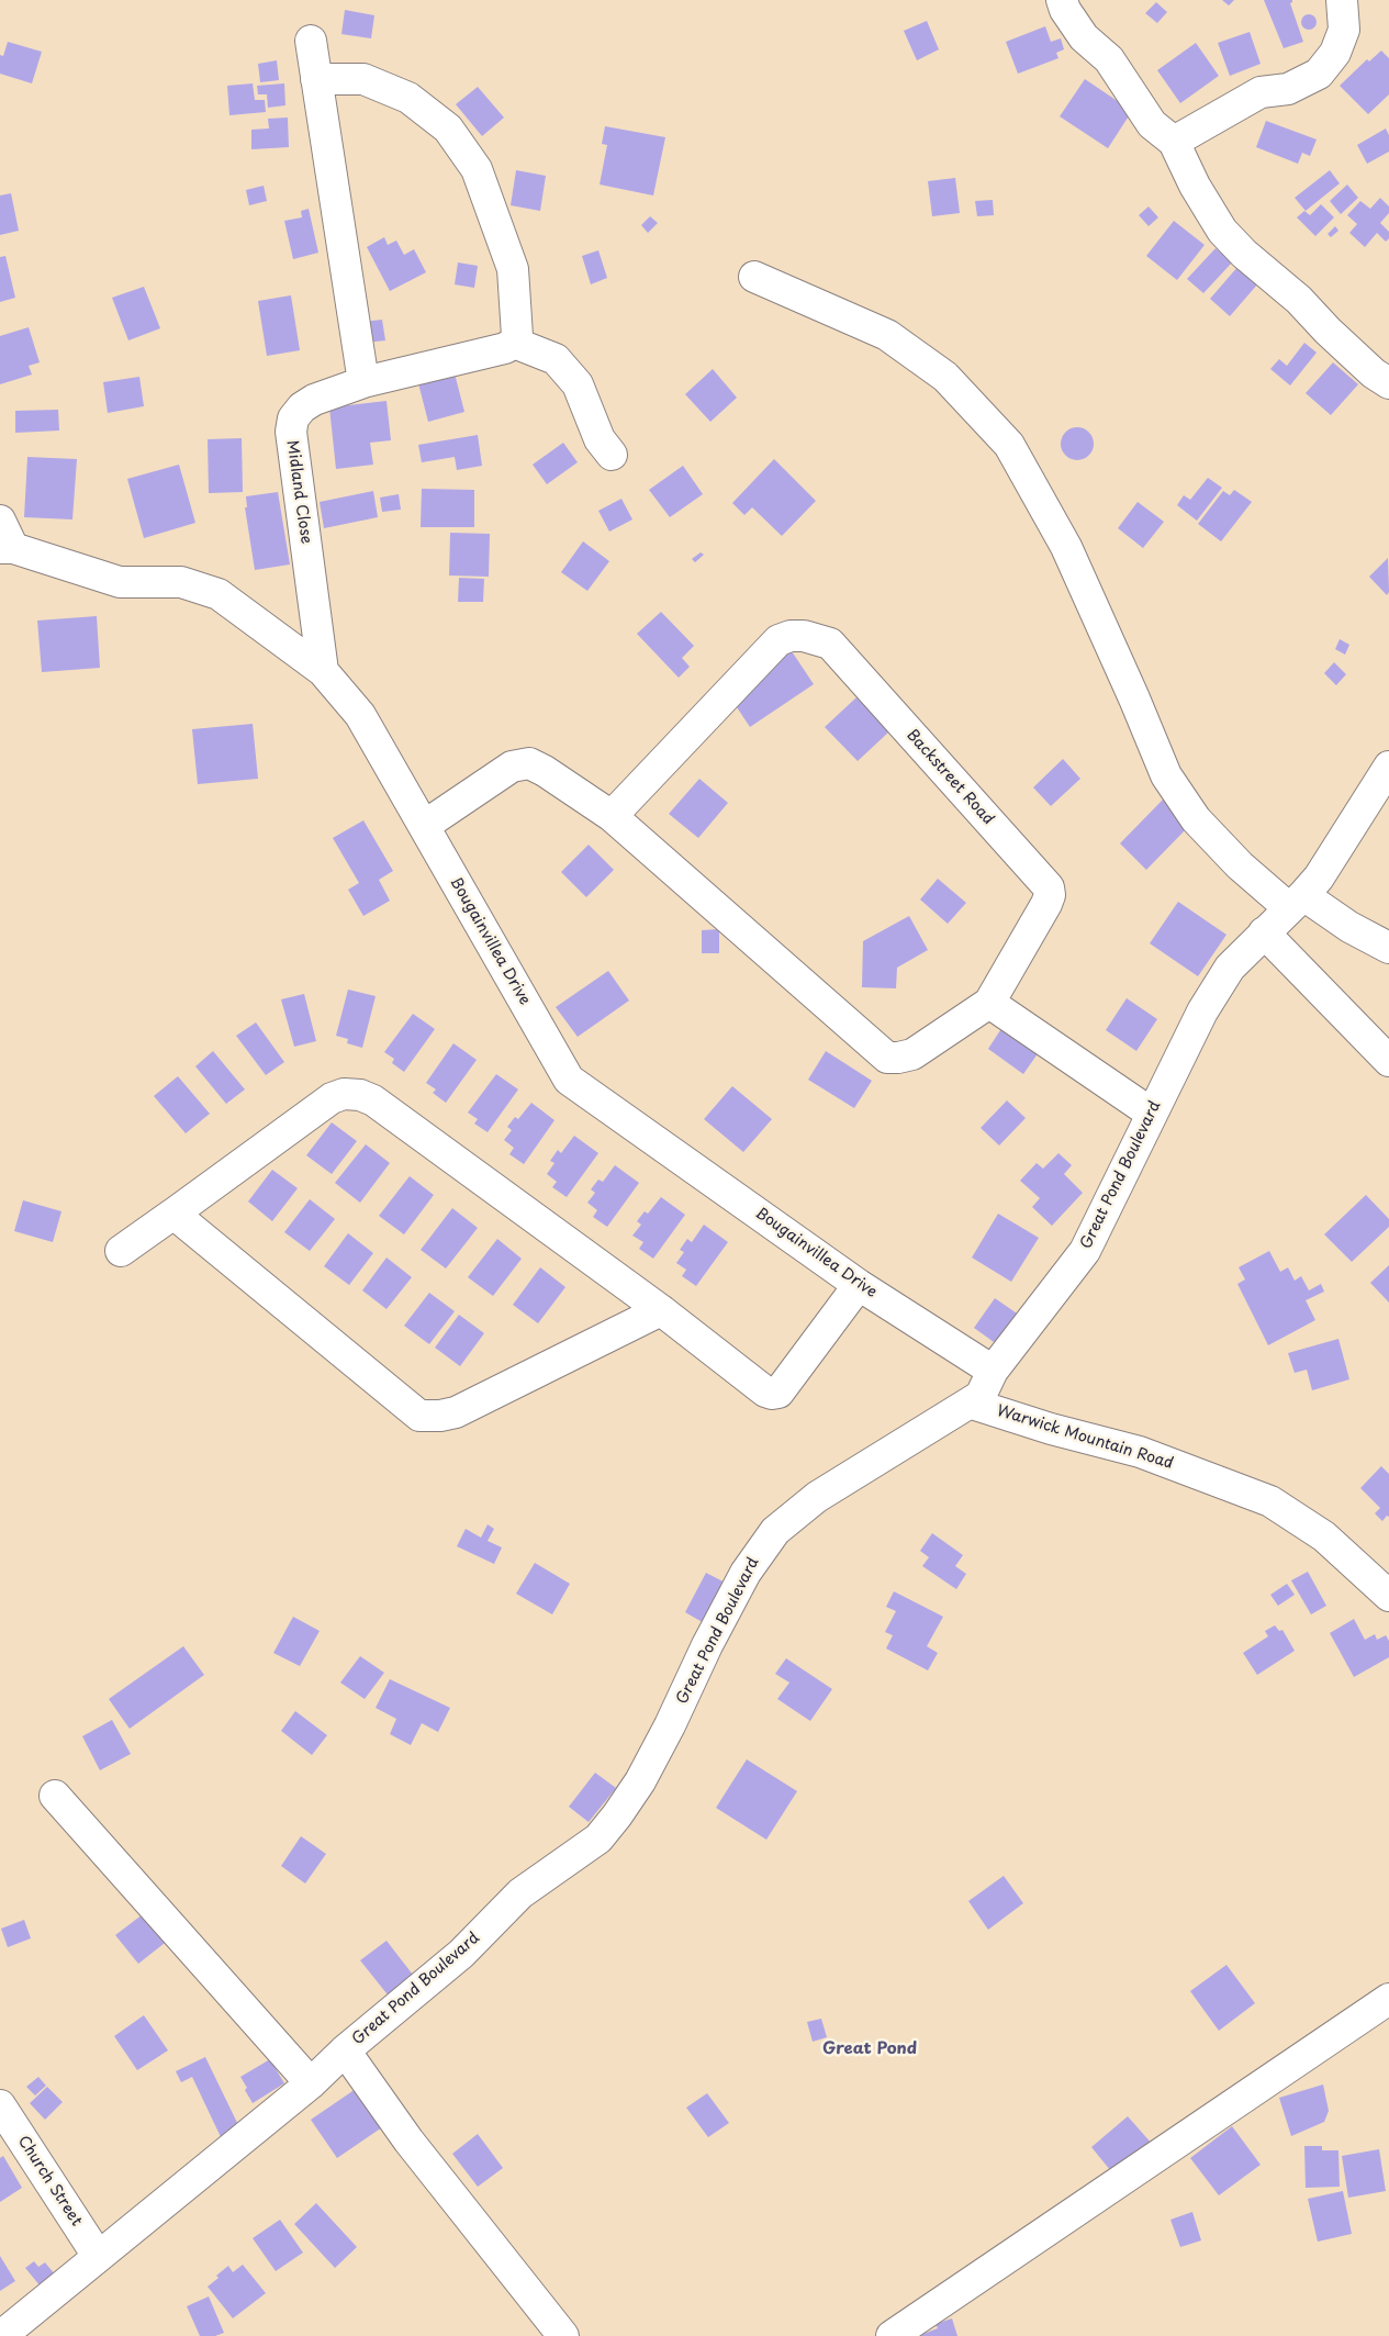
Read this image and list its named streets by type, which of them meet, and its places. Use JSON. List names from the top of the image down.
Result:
{
  "streets": {
    "street": [
      "Midland Close",
      "Backstreet Road",
      "Bougainvillea Drive",
      "Great Pond Boulevard",
      "Warwick Mountain Road",
      "Church Street"
    ]
  },
  "crossings": [
    ["Midland Close", "Bougainvillea Drive"],
    ["Bougainvillea Drive", "Great Pond Boulevard"],
    ["Great Pond Boulevard", "Warwick Mountain Road"],
    ["Great Pond Boulevard", "Church Street"]
  ],
  "districts": ["Great Pond"]
}
